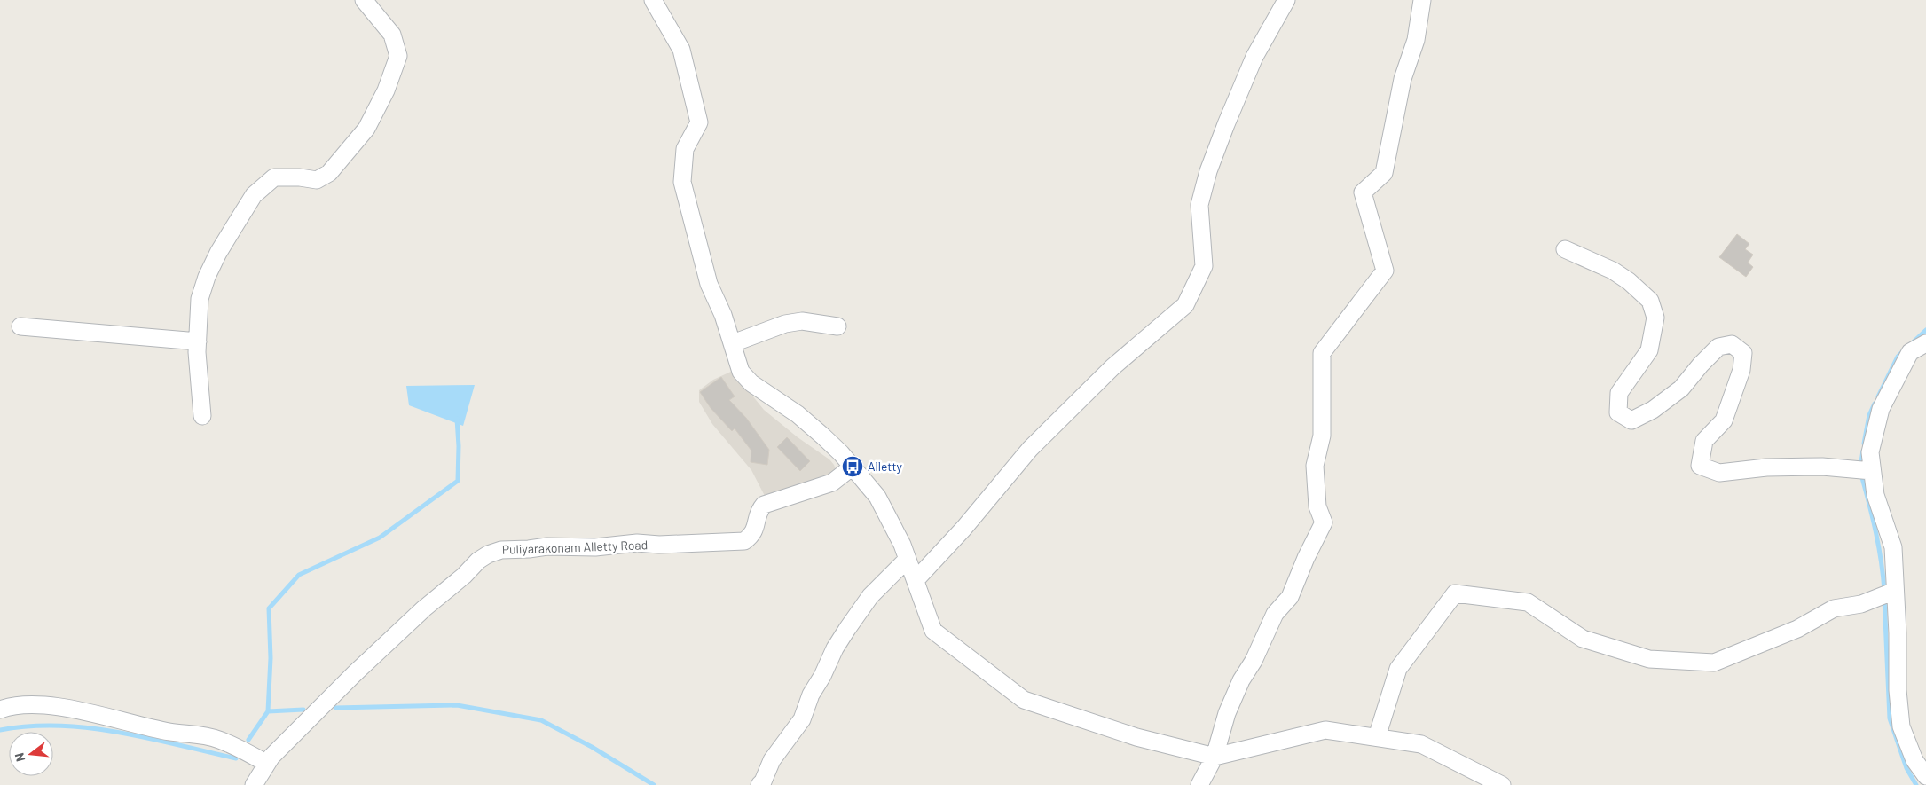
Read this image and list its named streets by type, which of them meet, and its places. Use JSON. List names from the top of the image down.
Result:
{
  "streets": {
    "street": ["Puliyarakonam Alletty Road"]
  },
  "places": {
    "bus stop": ["Alletty"]
  },
  "north": "left"
}
